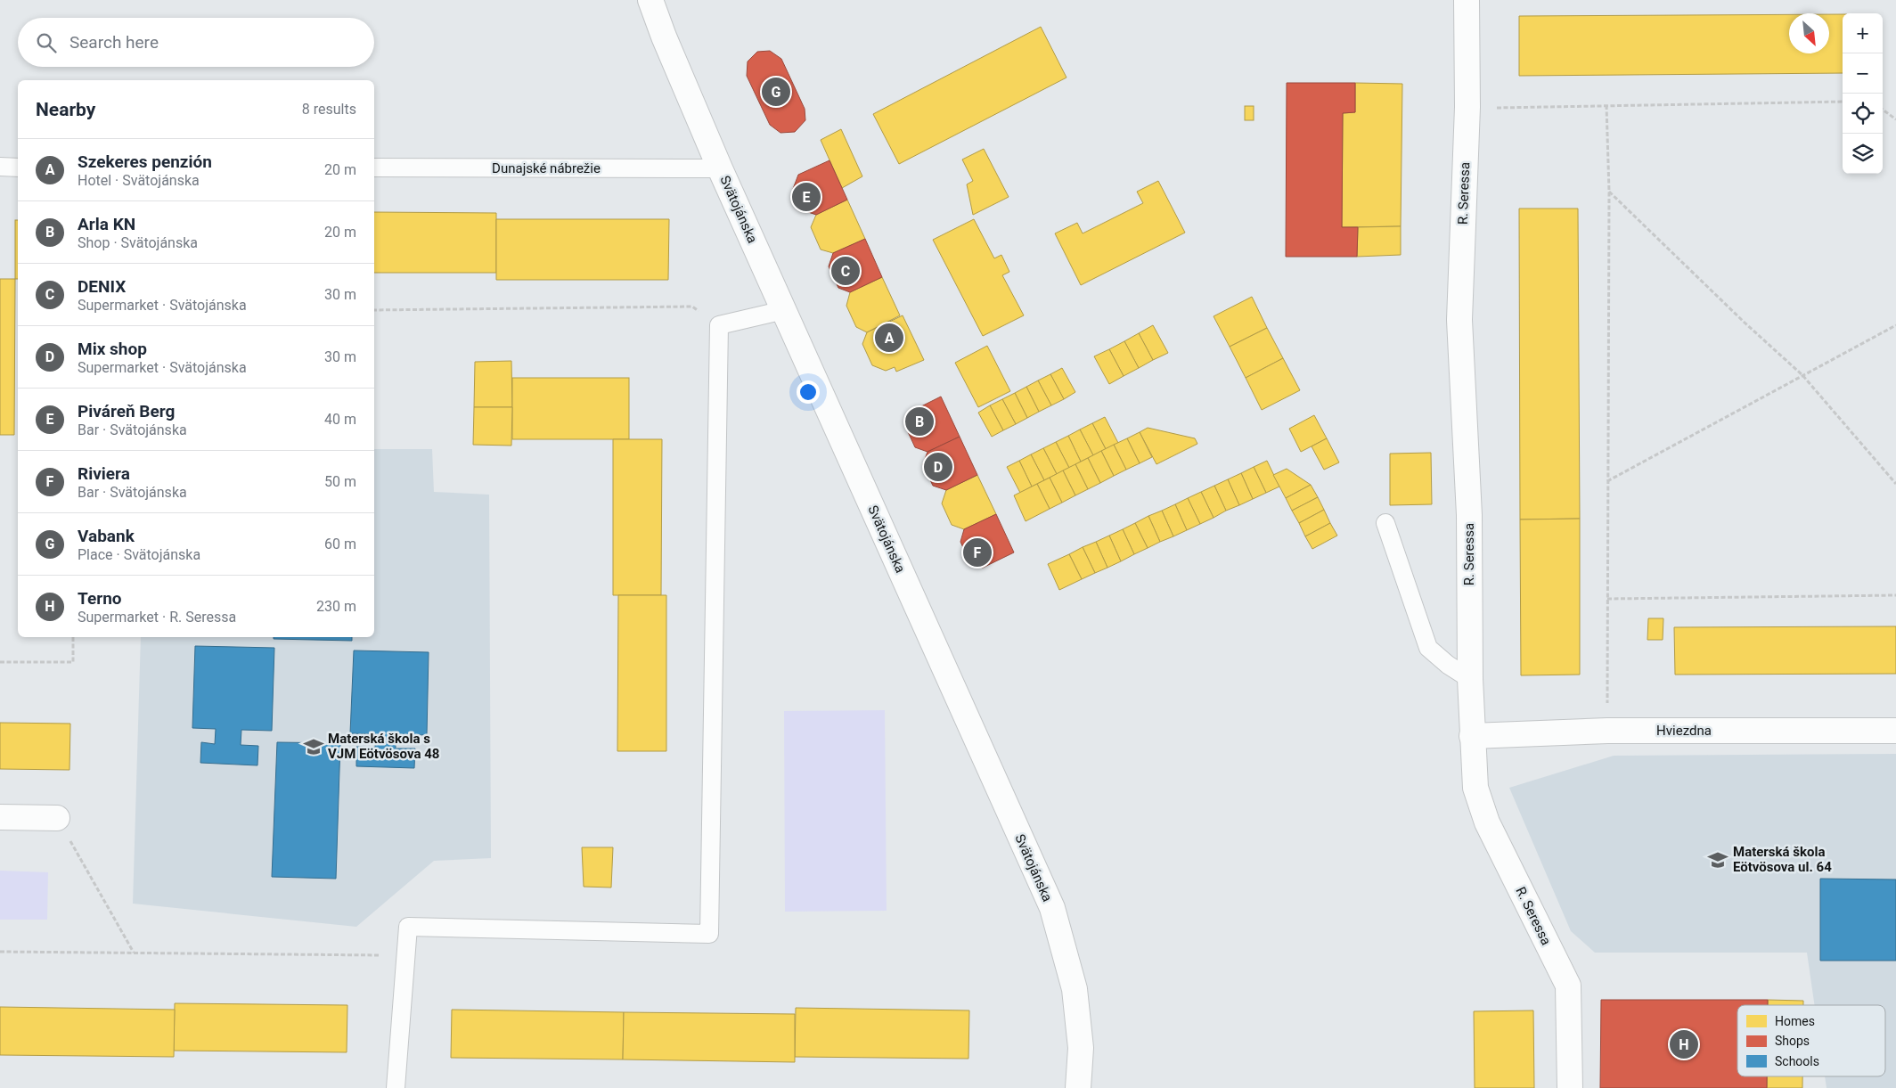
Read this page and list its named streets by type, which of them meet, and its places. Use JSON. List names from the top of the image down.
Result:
{
  "streets": {
    "street": ["R. Seressa", "Svätojánska", "Hviezdna"],
    "lane": ["Dunajské nábrežie"]
  },
  "crossings": [
    ["Dunajské nábrežie", "Svätojánska"],
    ["R. Seressa", "Hviezdna"]
  ],
  "places": {
    "school or university": ["Materská škola s VJM Eötvösova 48", "Materská škola Eötvösova ul. 64"]
  },
  "legend": ["Homes", "Shops", "Schools"],
  "north": "bottom right",
  "page": {
    "map_buttons": ["+", "−"],
    "search": "Search here",
    "pins": [
      "G",
      "E",
      "C",
      "A",
      "B",
      "D",
      "F",
      "H"
    ],
    "heading": ["Nearby", "8 results"],
    "list": [
      {
        "mark": "A",
        "name": "Szekeres penzión",
        "note": "Hotel · Svätojánska",
        "value": "20 m"
      },
      {
        "mark": "B",
        "name": "Arla KN",
        "note": "Shop · Svätojánska",
        "value": "20 m"
      },
      {
        "mark": "C",
        "name": "DENIX",
        "note": "Supermarket · Svätojánska",
        "value": "30 m"
      },
      {
        "mark": "D",
        "name": "Mix shop",
        "note": "Supermarket · Svätojánska",
        "value": "30 m"
      },
      {
        "mark": "E",
        "name": "Piváreň Berg",
        "note": "Bar · Svätojánska",
        "value": "40 m"
      },
      {
        "mark": "F",
        "name": "Riviera",
        "note": "Bar · Svätojánska",
        "value": "50 m"
      },
      {
        "mark": "G",
        "name": "Vabank",
        "note": "Place · Svätojánska",
        "value": "60 m"
      },
      {
        "mark": "H",
        "name": "Terno",
        "note": "Supermarket · R. Seressa",
        "value": "230 m"
      }
    ]
  }
}
